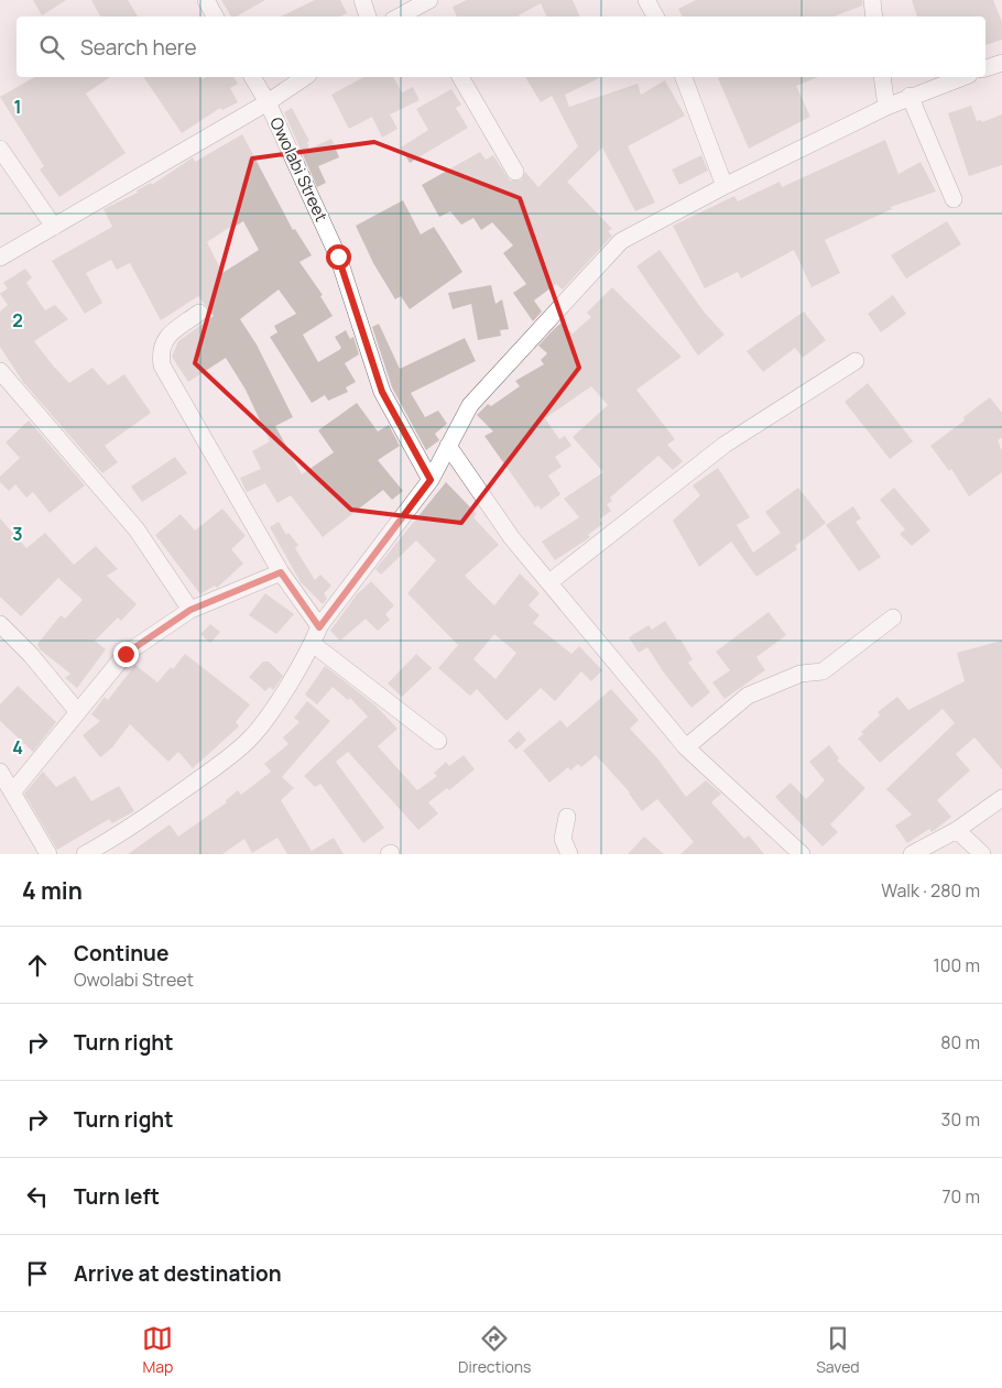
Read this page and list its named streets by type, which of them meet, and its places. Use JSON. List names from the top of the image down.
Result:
{
  "streets": {
    "street": ["Owolabi Street"]
  },
  "page": {
    "search": "Search here",
    "heading": ["4 min", "Walk · 280 m"],
    "list": [
      ["Continue", "Owolabi Street", "100 m"],
      ["Turn right", "80 m"],
      ["Turn right", "30 m"],
      ["Turn left", "70 m"],
      "Arrive at destination"
    ],
    "nav": ["Map", "Directions", "Saved"]
  },
  "grid": {
    "rows": [
      "1",
      "2",
      "3",
      "4"
    ]
  }
}
